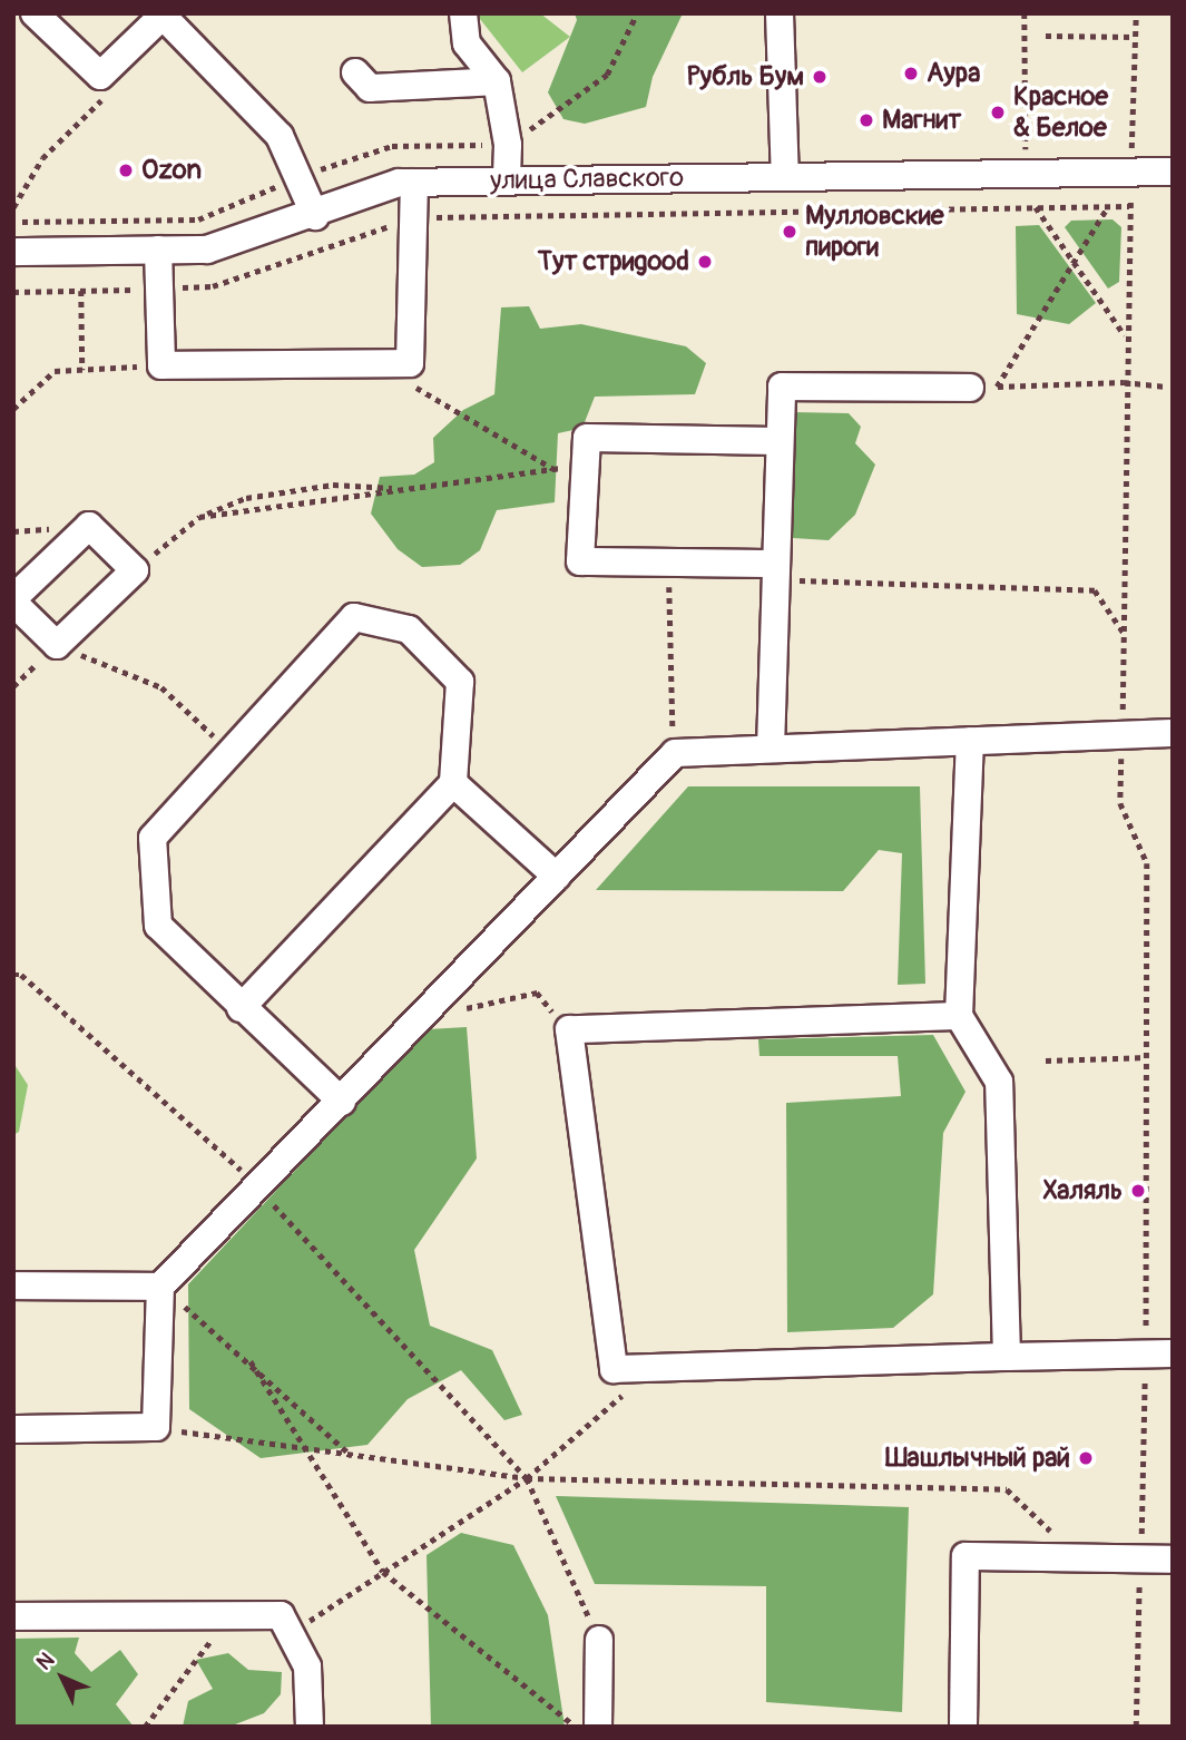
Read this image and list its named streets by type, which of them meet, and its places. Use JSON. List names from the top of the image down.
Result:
{
  "streets": {
    "street": ["улица Славского"]
  },
  "places": [
    "Аура",
    "Рубль Бум",
    "Красное & Белое",
    "Магнит",
    "Ozon",
    "Мулловские пироги",
    "Тут стриgood",
    "Халяль",
    "Шашлычный рай"
  ],
  "north": "top left"
}
